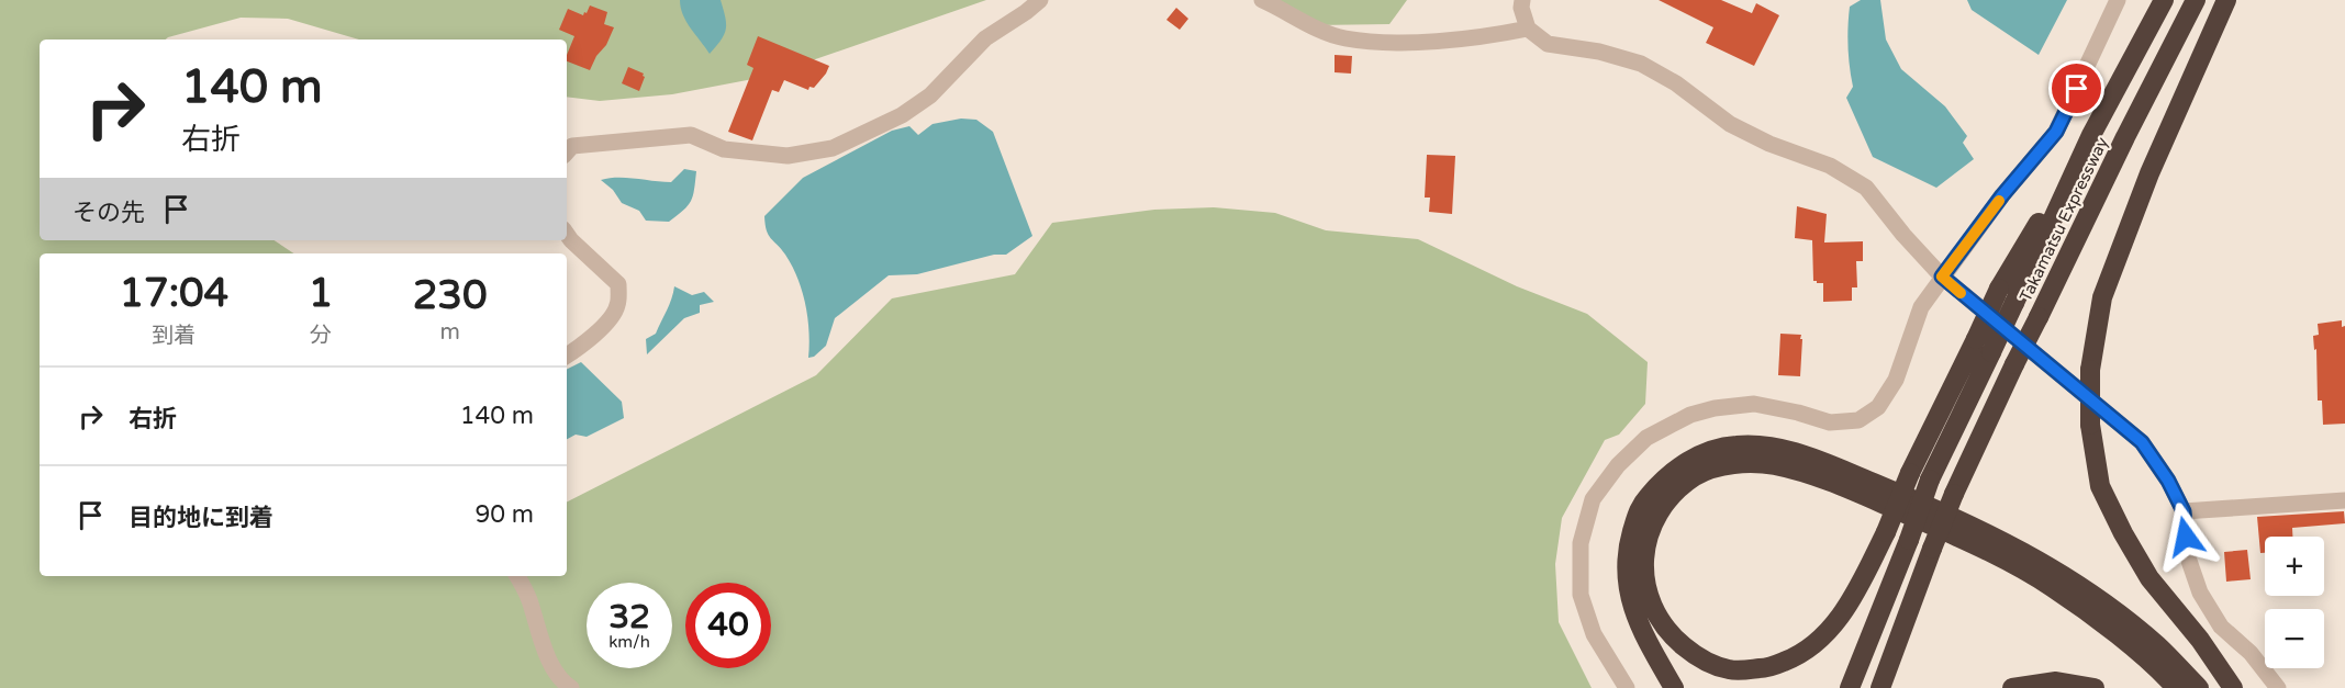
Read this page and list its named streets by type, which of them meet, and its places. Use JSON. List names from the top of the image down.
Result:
{
  "streets": {
    "highway": ["Takamatsu Expressway"]
  },
  "page": {
    "turn": ["140 m", "右折"],
    "then": "その先",
    "eta": [
      "17:04",
      "到着",
      "1",
      "分",
      "230",
      "m"
    ],
    "list": [
      {
        "name": "右折",
        "value": "140 m"
      },
      {
        "name": "目的地に到着",
        "value": "90 m"
      }
    ],
    "map_buttons": ["+", "−"],
    "speed": "32 km/h",
    "limit": "40"
  }
}
